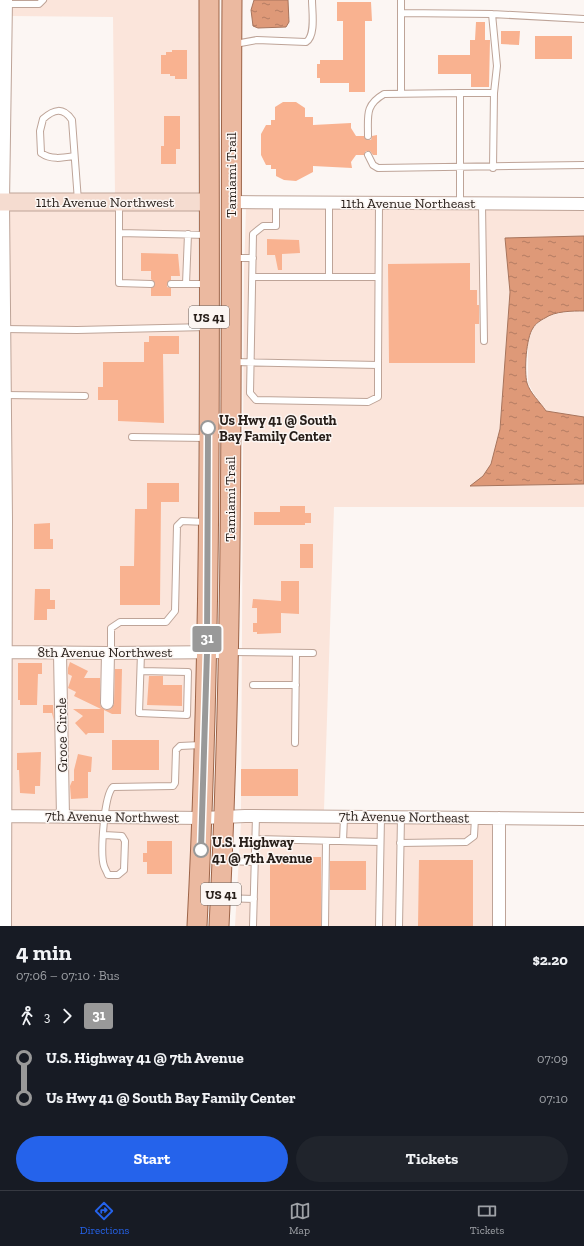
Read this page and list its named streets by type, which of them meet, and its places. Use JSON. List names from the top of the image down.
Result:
{
  "streets": {
    "main road": ["Tamiami Trail", "US 41"],
    "street": [
      "11th Avenue Northwest",
      "11th Avenue Northeast",
      "8th Avenue Northwest",
      "Groce Circle",
      "7th Avenue Northwest",
      "7th Avenue Northeast"
    ]
  },
  "crossings": [
    ["Tamiami Trail", "11th Avenue Northwest"],
    ["Tamiami Trail", "11th Avenue Northeast"],
    ["Tamiami Trail", "8th Avenue Northwest"],
    ["Tamiami Trail", "7th Avenue Northwest"],
    ["Tamiami Trail", "7th Avenue Northeast"],
    ["8th Avenue Northwest", "Groce Circle"],
    ["Groce Circle", "7th Avenue Northwest"],
    ["7th Avenue Northwest", "7th Avenue Northeast"]
  ],
  "places": ["Us Hwy 41 @ South Bay Family Center", "U.S. Highway 41 @ 7th Avenue"],
  "lines": ["bus line 31"],
  "page": {
    "on_map": "31",
    "heading": ["4 min", "07:06 – 07:10 · Bus", "$2.20"],
    "legs": ["3", "31"],
    "list": [
      {
        "name": "U.S. Highway 41 @ 7th Avenue",
        "value": "07:09"
      },
      {
        "name": "Us Hwy 41 @ South Bay Family Center",
        "value": "07:10"
      }
    ],
    "buttons": ["Start", "Tickets"],
    "tabs": ["Directions", "Map", "Tickets"]
  }
}
